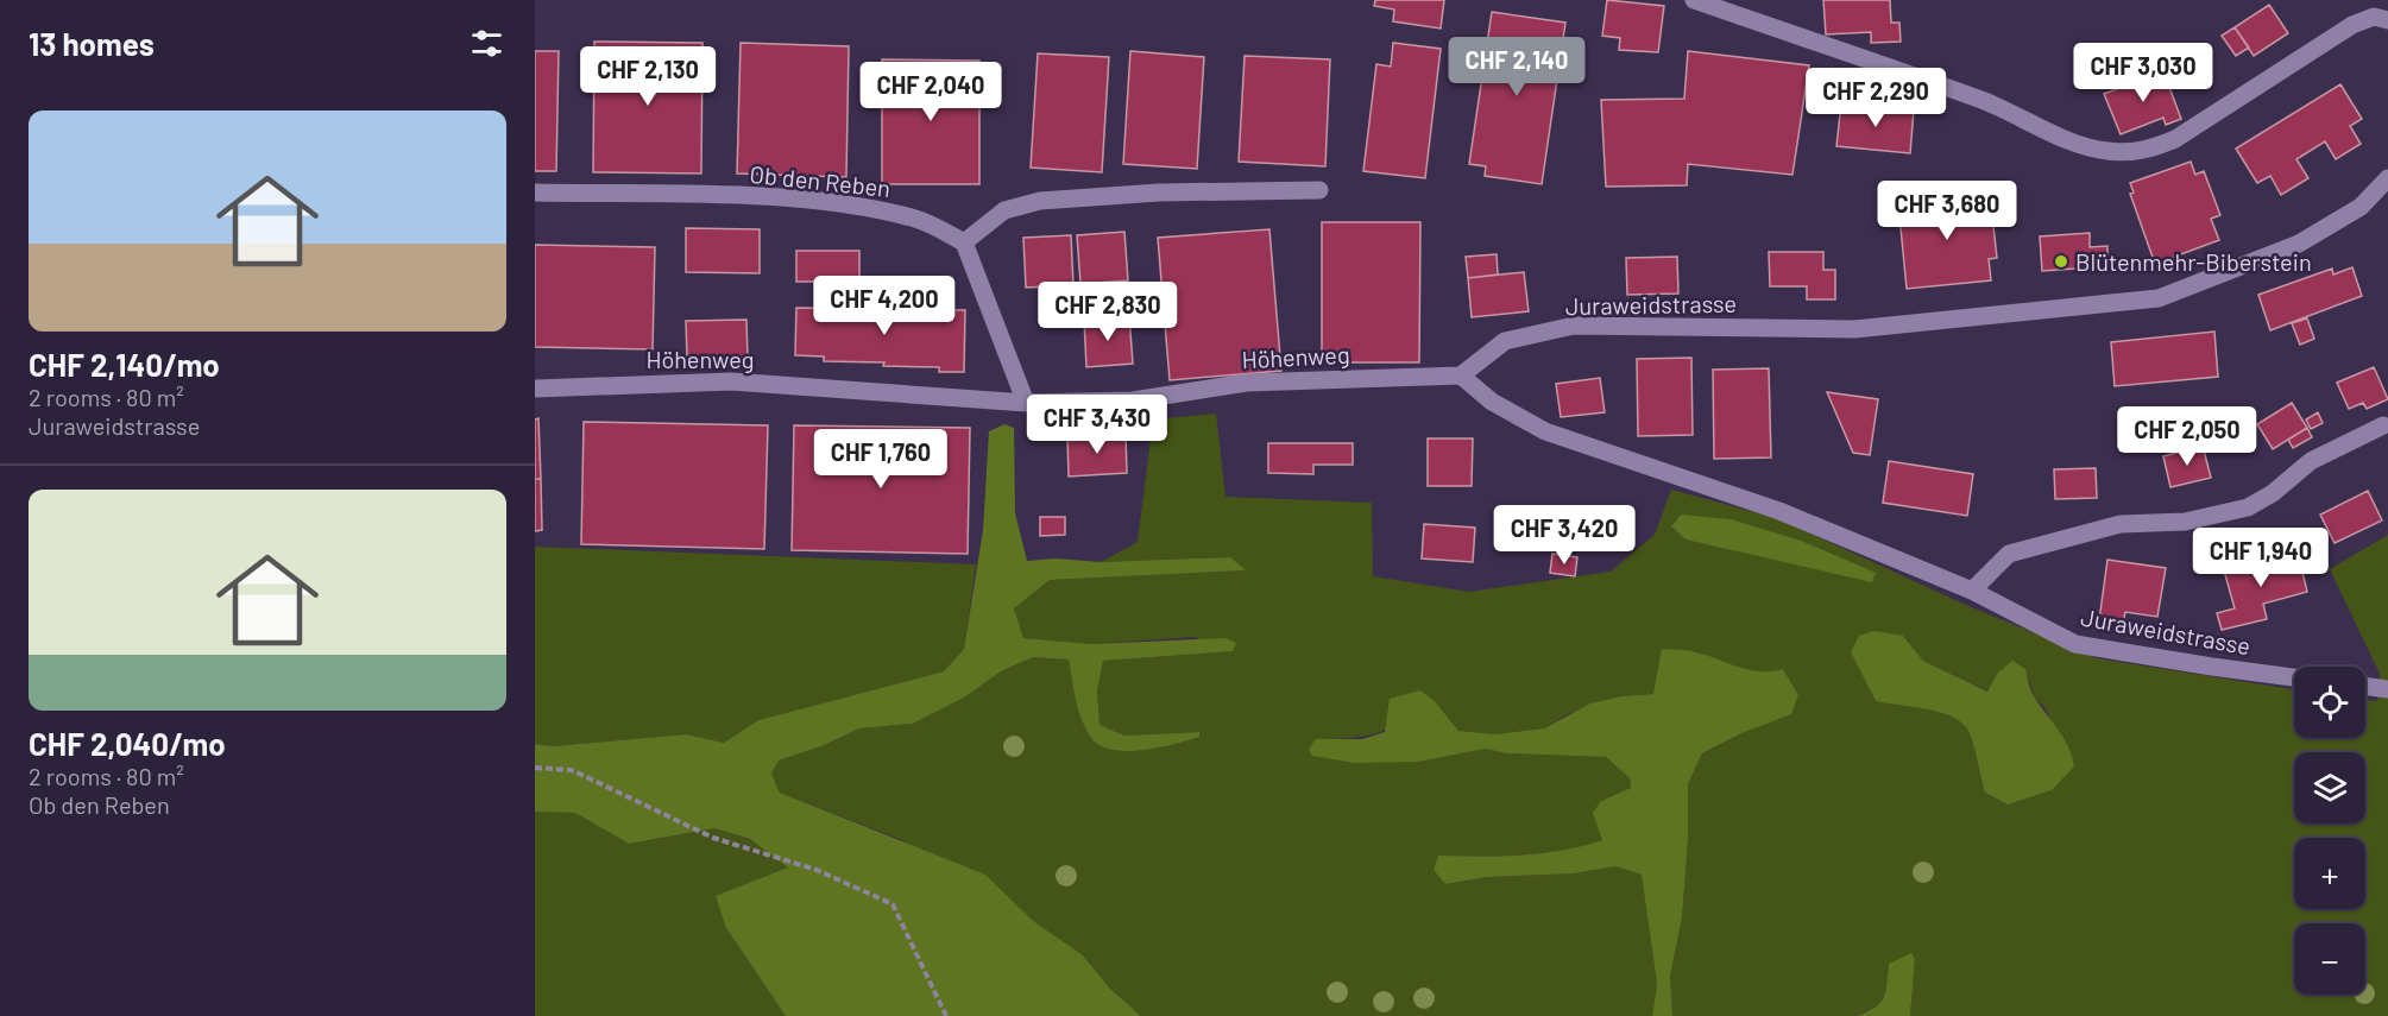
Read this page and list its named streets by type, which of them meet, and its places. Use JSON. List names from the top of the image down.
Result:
{
  "streets": {
    "street": ["Ob den Reben", "Juraweidstrasse", "Höhenweg"]
  },
  "crossings": [
    ["Juraweidstrasse", "Höhenweg"]
  ],
  "places": ["Blütenmehr-Biberstein"],
  "page": {
    "heading": "13 homes",
    "price": [
      "CHF 2,140",
      "CHF 3,030",
      "CHF 2,130",
      "CHF 2,040",
      "CHF 2,290",
      "CHF 3,680",
      "CHF 4,200",
      "CHF 2,830",
      "CHF 3,430",
      "CHF 2,050",
      "CHF 1,760",
      "CHF 3,420",
      "CHF 1,940"
    ],
    "list": [
      {
        "name": "CHF 2,140/mo",
        "note": "2 rooms · 80 m² · Juraweidstrasse"
      },
      {
        "name": "CHF 2,040/mo",
        "note": "2 rooms · 80 m² · Ob den Reben"
      }
    ],
    "map_buttons": ["+", "−"]
  }
}
